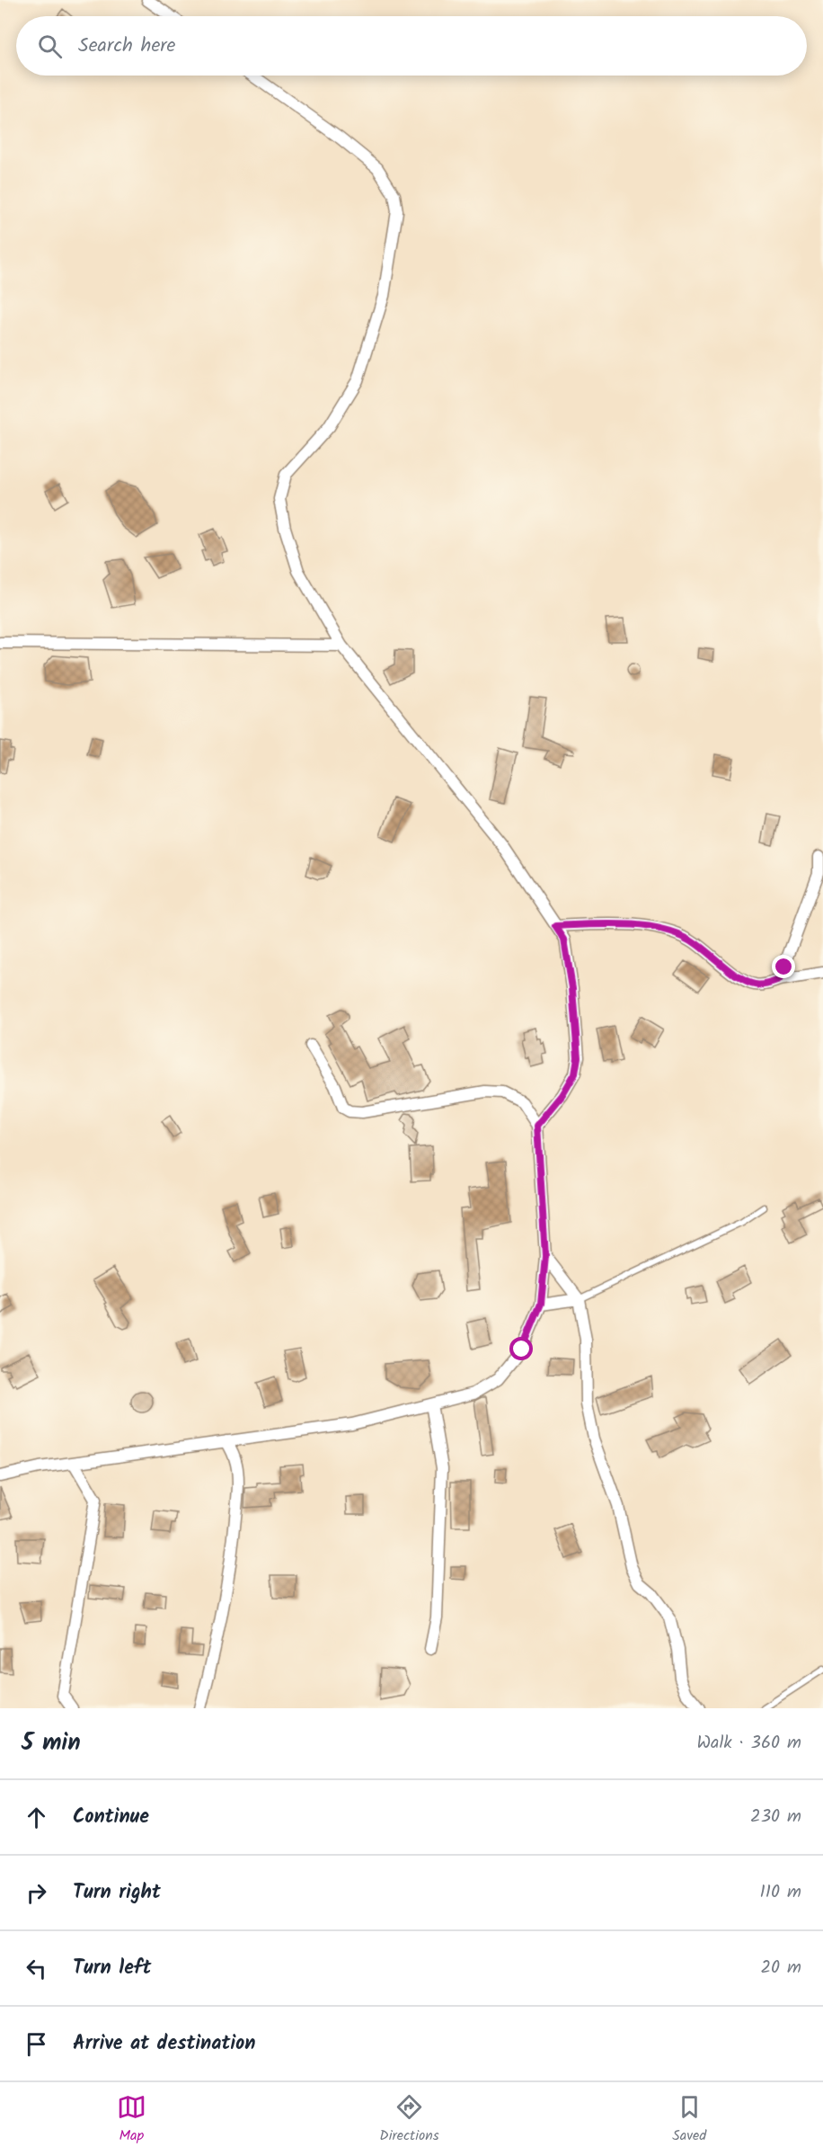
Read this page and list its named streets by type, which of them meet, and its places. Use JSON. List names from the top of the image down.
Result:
{
  "page": {
    "search": "Search here",
    "heading": ["5 min", "Walk · 360 m"],
    "list": [
      ["Continue", "230 m"],
      ["Turn right", "110 m"],
      ["Turn left", "20 m"],
      "Arrive at destination"
    ],
    "nav": ["Map", "Directions", "Saved"]
  }
}
